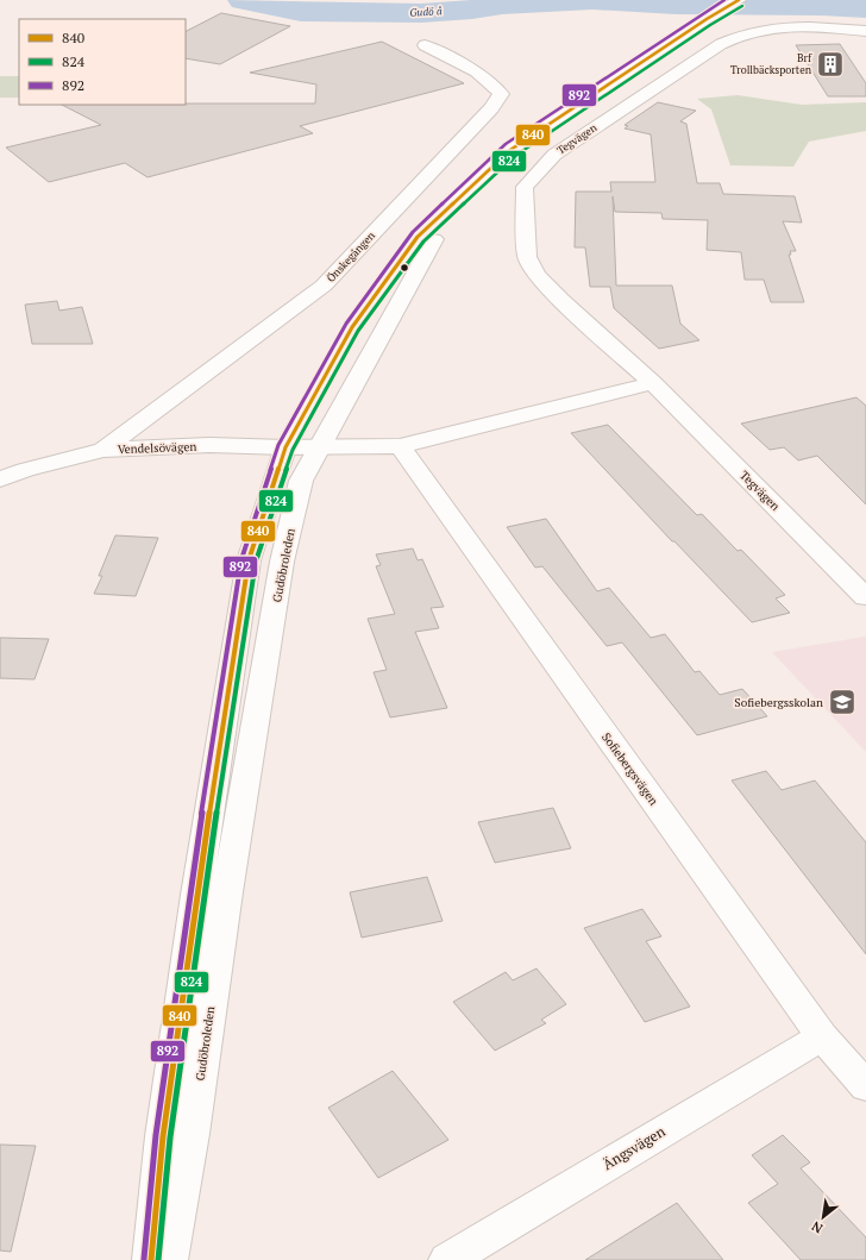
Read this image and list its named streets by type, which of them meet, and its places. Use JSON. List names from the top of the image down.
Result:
{
  "streets": {
    "street": [
      "Tegvägen",
      "Önskegången",
      "Vendelsövägen",
      "Gudöbroleden",
      "Sofiebergsvägen",
      "Ängsvägen"
    ]
  },
  "crossings": [
    ["Önskegången", "Vendelsövägen"],
    ["Vendelsövägen", "Gudöbroleden"],
    ["Sofiebergsvägen", "Ängsvägen"]
  ],
  "water": ["Gudö å"],
  "places": {
    "building": ["Brf Trollbäcksporten"],
    "school or university": ["Sofiebergsskolan"]
  },
  "lines": ["transit line 840", "transit line 892", "transit line 824"],
  "legend": ["840", "824", "892"],
  "north": "bottom left"
}
